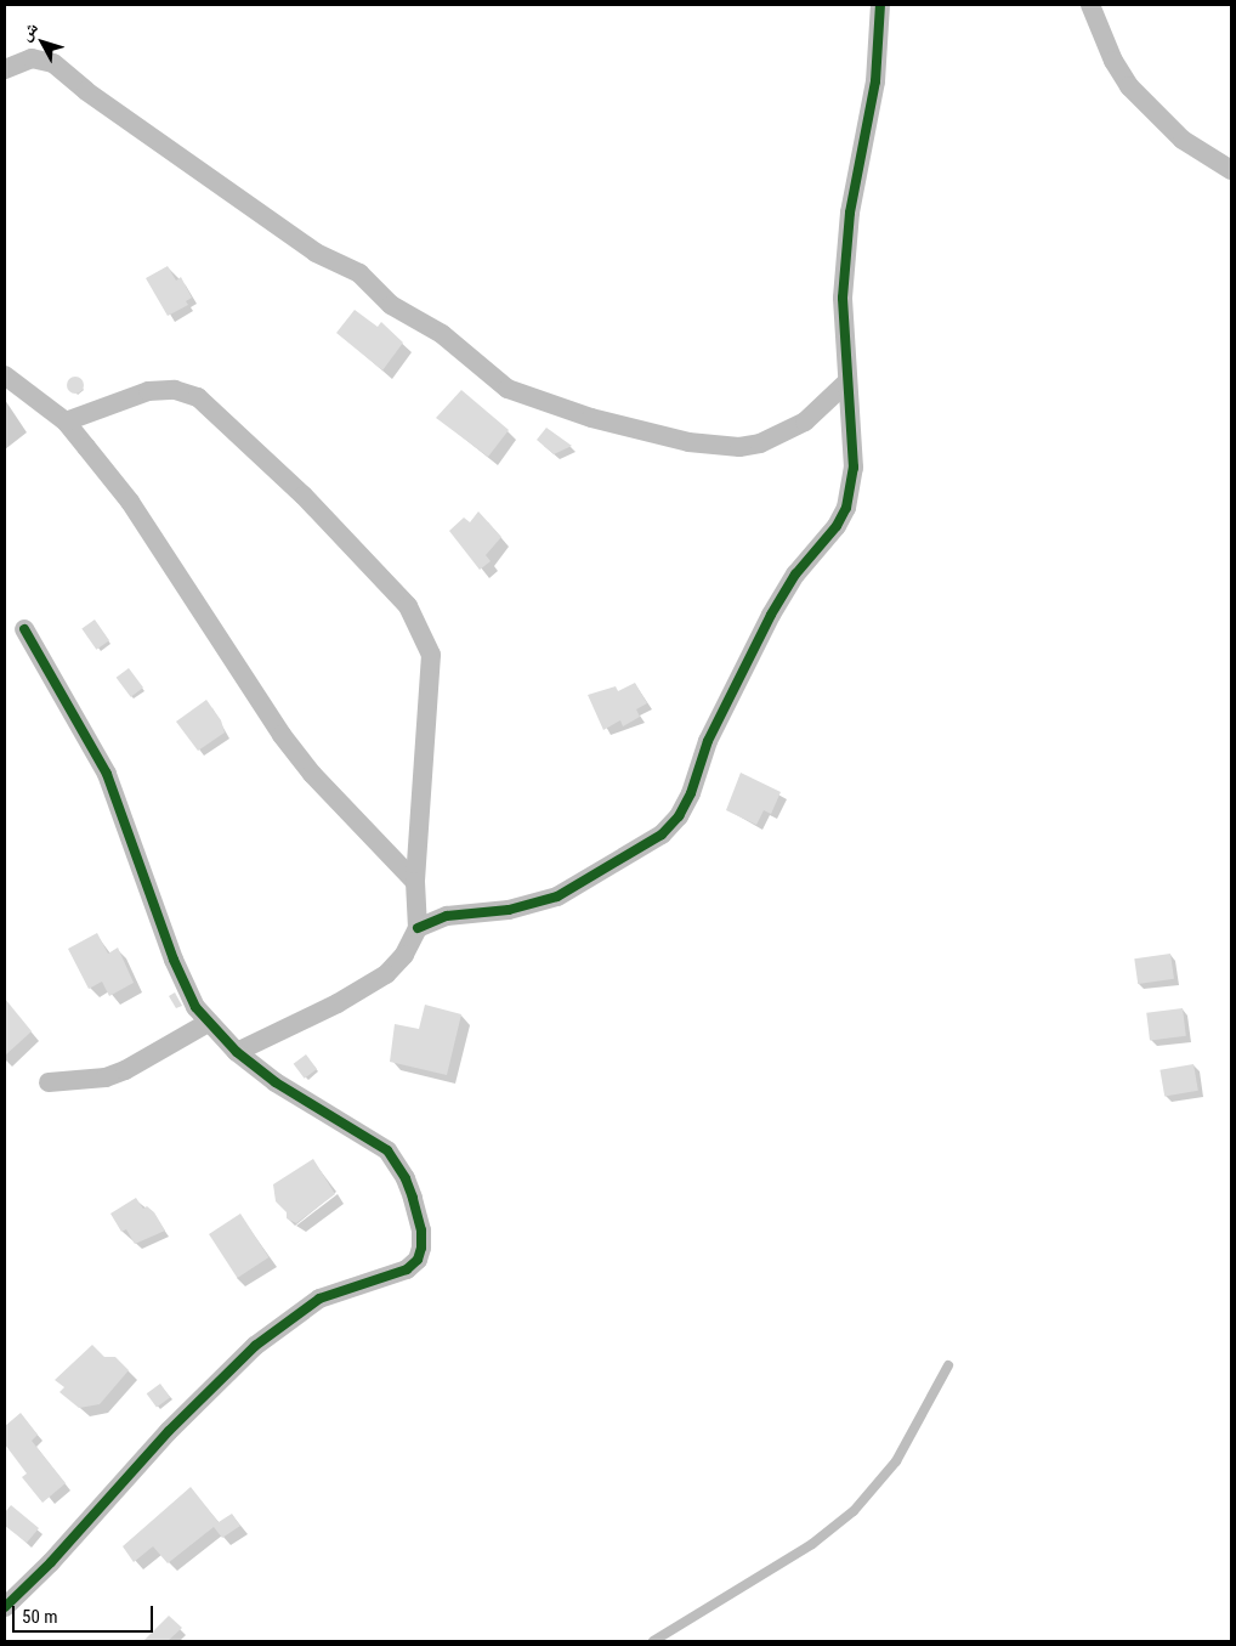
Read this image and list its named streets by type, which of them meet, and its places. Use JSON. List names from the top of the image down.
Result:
{
  "scale_bar": "50 m",
  "north": "top left"
}
